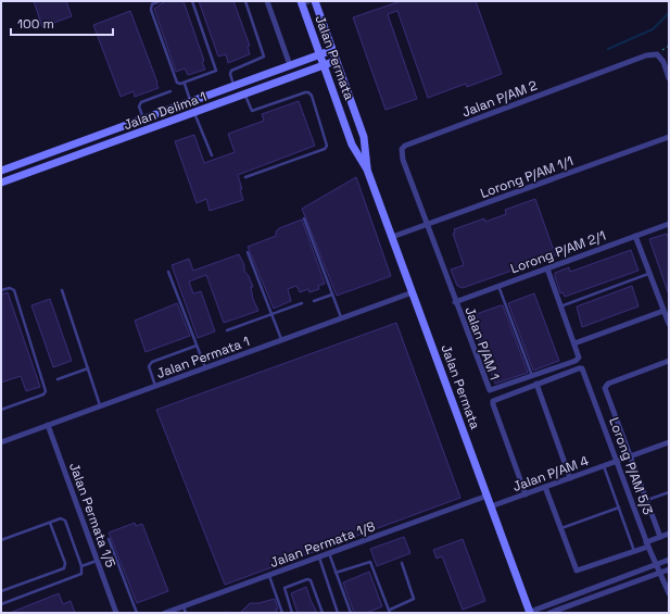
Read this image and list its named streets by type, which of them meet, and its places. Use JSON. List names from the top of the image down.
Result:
{
  "streets": {
    "street": [
      "Jalan Permata",
      "Jalan P/AM 2",
      "Jalan Delima 1",
      "Lorong P/AM 1/1",
      "Lorong P/AM 2/1",
      "Jalan P/AM 1",
      "Jalan Permata 1",
      "Lorong P/AM 5/3",
      "Jalan P/AM 4",
      "Jalan Permata 1/5",
      "Jalan Permata 1/8"
    ]
  },
  "crossings": [
    ["Jalan Permata", "Jalan Delima 1"],
    ["Jalan Permata", "Lorong P/AM 1/1"],
    ["Jalan Permata", "Jalan Permata 1"],
    ["Jalan Permata", "Jalan P/AM 4"],
    ["Jalan Permata", "Jalan Permata 1/8"],
    ["Jalan P/AM 2", "Lorong P/AM 1/1"],
    ["Jalan P/AM 2", "Jalan P/AM 1"],
    ["Lorong P/AM 1/1", "Jalan P/AM 1"],
    ["Lorong P/AM 2/1", "Jalan P/AM 1"],
    ["Jalan Permata 1", "Jalan Permata 1/5"],
    ["Lorong P/AM 5/3", "Jalan P/AM 4"]
  ],
  "scale_bar": "100 m"
}
